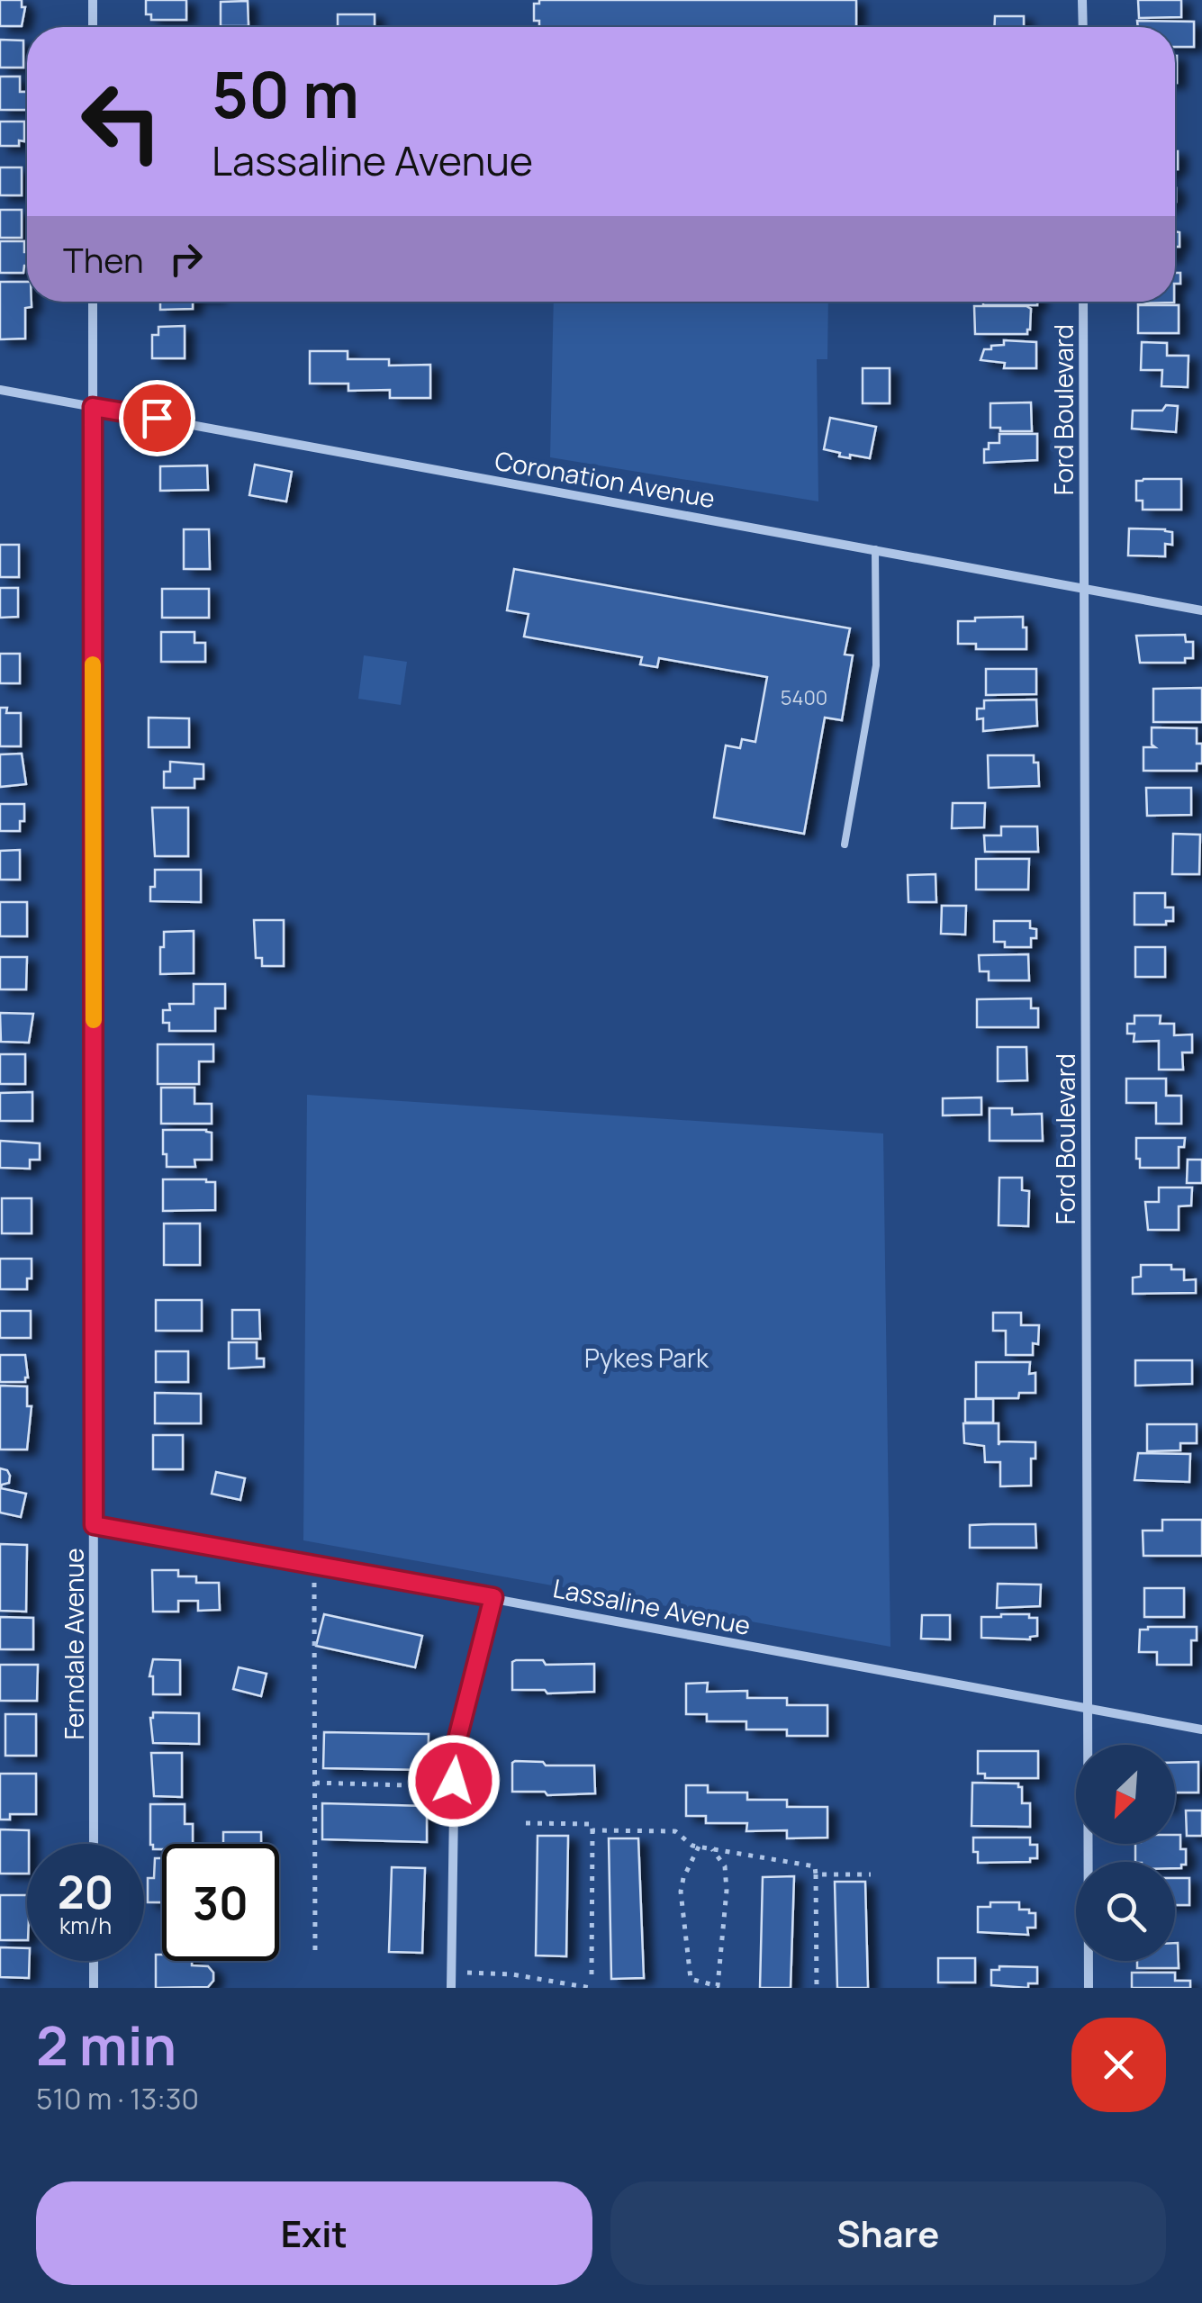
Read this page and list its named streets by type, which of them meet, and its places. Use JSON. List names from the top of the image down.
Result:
{
  "streets": {
    "street": [
      "Ford Boulevard",
      "Coronation Avenue",
      "Lassaline Avenue",
      "Ferndale Avenue"
    ]
  },
  "crossings": [
    ["Ford Boulevard", "Coronation Avenue"],
    ["Ford Boulevard", "Lassaline Avenue"],
    ["Coronation Avenue", "Ferndale Avenue"],
    ["Lassaline Avenue", "Ferndale Avenue"]
  ],
  "parks": ["Pykes Park"],
  "house_numbers": ["5400"],
  "north": "bottom left",
  "page": {
    "turn": ["50 m", "Lassaline Avenue"],
    "then": "Then",
    "speed": "20 km/h",
    "limit": "30",
    "heading": ["2 min", "510 m · 13:30"],
    "buttons": ["Exit", "Share"]
  }
}
